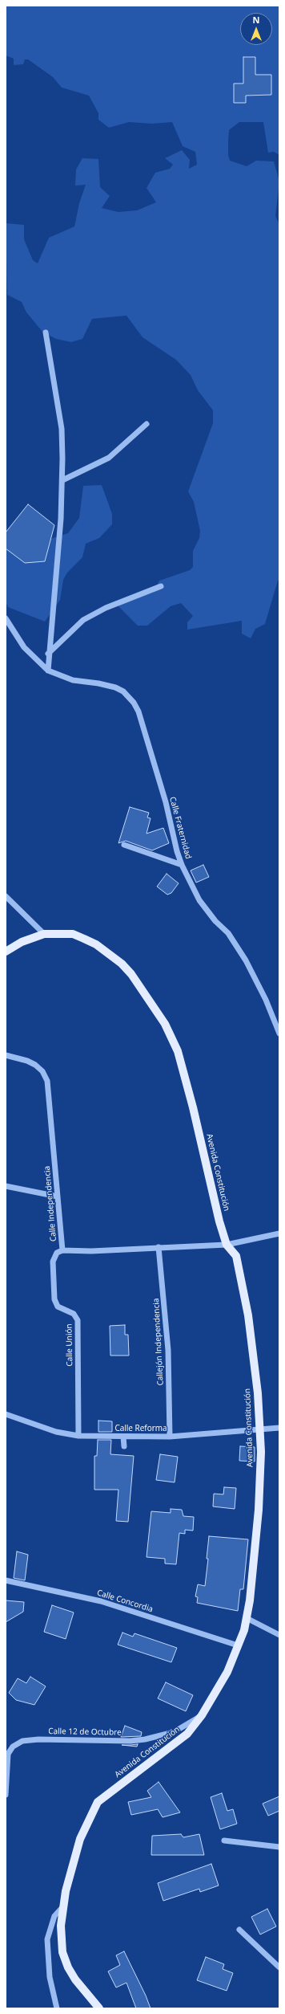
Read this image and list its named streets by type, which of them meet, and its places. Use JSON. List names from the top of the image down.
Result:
{
  "streets": {
    "main road": ["Avenida Constitución"],
    "street": [
      "Calle Fraternidad",
      "Calle Independencia",
      "Callejón Independencia",
      "Calle Unión",
      "Calle Reforma",
      "Calle Concordia",
      "Calle 12 de Octubre"
    ]
  },
  "crossings": [
    ["Avenida Constitución", "Calle Independencia"],
    ["Avenida Constitución", "Calle Reforma"],
    ["Avenida Constitución", "Calle Concordia"],
    ["Avenida Constitución", "Calle 12 de Octubre"],
    ["Calle Independencia", "Callejón Independencia"],
    ["Calle Independencia", "Calle Unión"],
    ["Callejón Independencia", "Calle Reforma"],
    ["Calle Unión", "Calle Reforma"]
  ],
  "north": "top"
}
